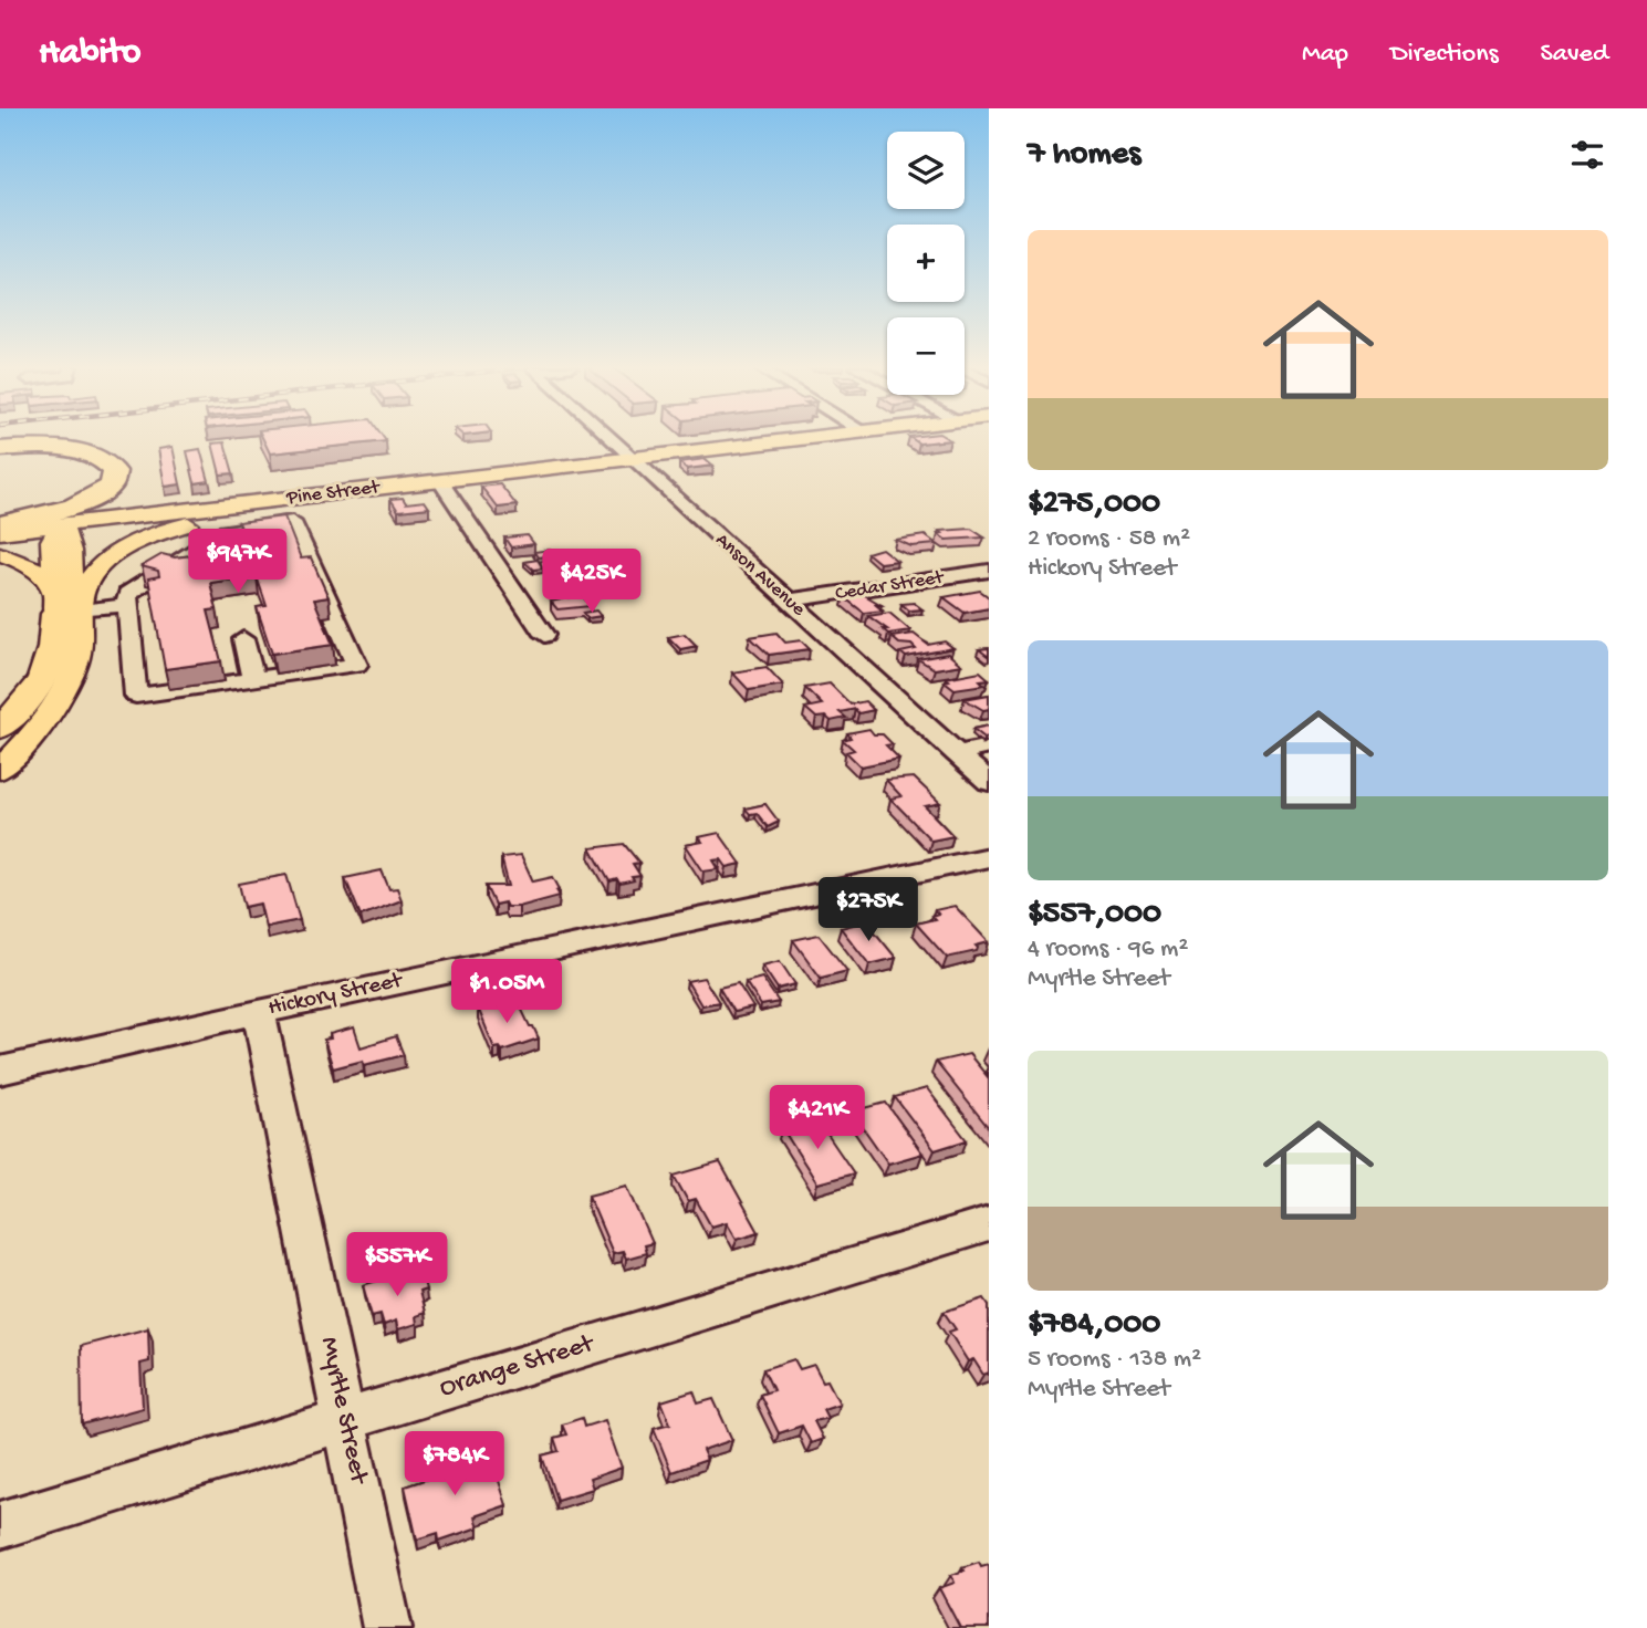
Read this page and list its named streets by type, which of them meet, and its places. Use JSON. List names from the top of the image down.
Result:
{
  "streets": {
    "main road": ["Pine Street"],
    "street": [
      "Anson Avenue",
      "Cedar Street",
      "Hickory Street",
      "Orange Street",
      "Myrtle Street"
    ]
  },
  "crossings": [
    ["Pine Street", "Anson Avenue"],
    ["Anson Avenue", "Cedar Street"],
    ["Hickory Street", "Myrtle Street"],
    ["Orange Street", "Myrtle Street"]
  ],
  "page": {
    "header": "Habito",
    "nav": ["Map", "Directions", "Saved"],
    "heading": "7 homes",
    "map_buttons": ["+", "−"],
    "list": [
      {
        "name": "$275,000",
        "note": "2 rooms · 58 m² · Hickory Street"
      },
      {
        "name": "$557,000",
        "note": "4 rooms · 96 m² · Myrtle Street"
      },
      {
        "name": "$784,000",
        "note": "5 rooms · 138 m² · Myrtle Street"
      }
    ],
    "price": [
      "$947K",
      "$425K",
      "$275K",
      "$1.05M",
      "$421K",
      "$557K",
      "$784K"
    ]
  }
}
